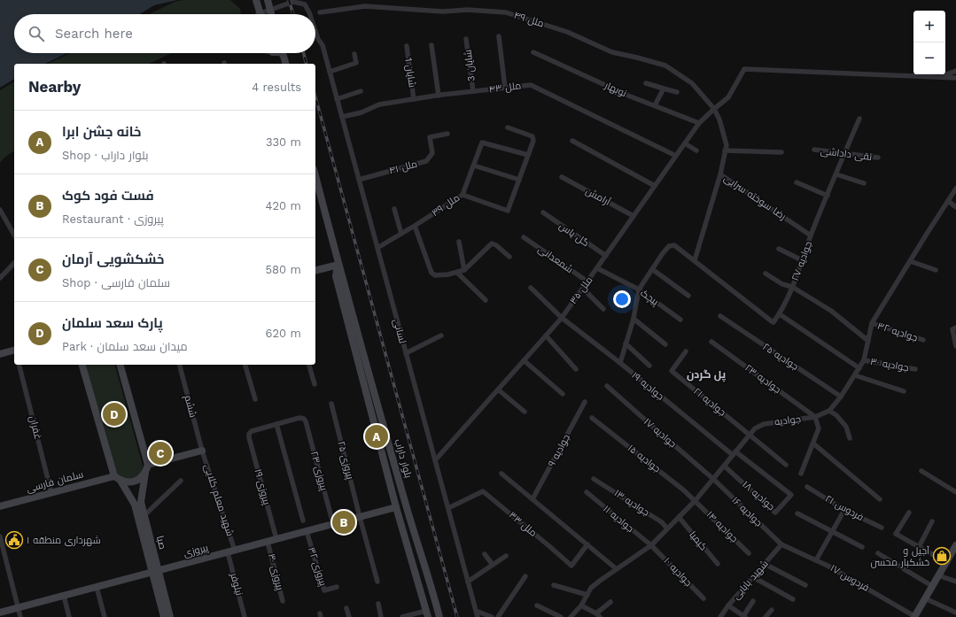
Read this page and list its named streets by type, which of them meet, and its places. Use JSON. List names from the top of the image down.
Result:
{
  "streets": {
    "street": [
      "ملل ۴۹",
      "شایان 3",
      "شایان 1",
      "ملل ۴۳",
      "نوبهار",
      "تقی داداشی",
      "ملل ۴۱",
      "آرامش",
      "رضا سوخته سرایی",
      "ملل ۳۹",
      "گل یاس",
      "شمعدانی",
      "جوادیه ۲۷",
      "ملل ۳۵",
      "پیچک",
      "لسانی",
      "جوادیه ۳۲",
      "جوادیه ۲۵",
      "جوادیه ۳۰",
      "جوادیه ۲۳",
      "جوادیه ۱۹",
      "جوادیه ۲۱",
      "ششم",
      "جوادیه",
      "غفران",
      "جوادیه ۱۷",
      "جوادیه ۹",
      "بلوار داراب",
      "جوادیه ۱۵",
      "پیروزی ۲۵",
      "پیروزی ۲۳",
      "سلمان فارسی",
      "پیروزی ۱۹",
      "جوادیه ۱۸",
      "شهید معلم کلایی",
      "جوادیه ۱۳",
      "فردوس ۲۱",
      "جوادیه ۱۶",
      "جوادیه ۱۱",
      "ملل ۳۳",
      "جوادیه ۱۴",
      "کیمیا",
      "صبا",
      "پیروزی",
      "پیروزی ۳۲",
      "پیروزی ۳۰",
      "جوادیه ۱۰",
      "فردوس ۱۷",
      "شهید بابایی",
      "نیلوفر"
    ]
  },
  "crossings": [
    ["ملل ۴۹", "رضا سوخته سرایی"],
    ["ملل ۴۹", "ملل ۳۵"],
    ["شایان 3", "ملل ۴۳"],
    ["شایان 1", "ملل ۴۳"],
    ["ملل ۴۳", "ملل ۳۵"],
    ["ملل ۴۳", "لسانی"],
    ["نوبهار", "ملل ۳۵"],
    ["تقی داداشی", "جوادیه ۲۷"],
    ["ملل ۴۱", "لسانی"],
    ["آرامش", "ملل ۳۵"],
    ["رضا سوخته سرایی", "جوادیه ۲۷"],
    ["رضا سوخته سرایی", "ملل ۳۵"],
    ["ملل ۳۹", "لسانی"],
    ["گل یاس", "ملل ۳۵"],
    ["شمعدانی", "ملل ۳۵"],
    ["ملل ۳۵", "پیچک"],
    ["ملل ۳۵", "لسانی"],
    ["ملل ۳۵", "جوادیه ۱۹"],
    ["لسانی", "ملل ۳۳"],
    ["جوادیه ۳۲", "جوادیه"],
    ["جوادیه ۲۵", "جوادیه"],
    ["جوادیه ۳۰", "جوادیه"],
    ["جوادیه ۲۳", "جوادیه"],
    ["جوادیه ۱۹", "جوادیه"],
    ["جوادیه ۱۹", "جوادیه ۱۸"],
    ["جوادیه ۲۱", "جوادیه"],
    ["ششم", "شهید معلم کلایی"],
    ["جوادیه", "جوادیه ۱۷"],
    ["جوادیه", "جوادیه ۱۵"],
    ["جوادیه", "جوادیه ۱۸"],
    ["جوادیه", "جوادیه ۱۳"],
    ["جوادیه", "جوادیه ۱۶"],
    ["جوادیه", "جوادیه ۱۱"],
    ["جوادیه", "جوادیه ۱۴"],
    ["جوادیه", "کیمیا"],
    ["جوادیه", "جوادیه ۱۰"],
    ["غفران", "سلمان فارسی"],
    ["جوادیه ۱۷", "جوادیه ۱۶"],
    ["بلوار داراب", "پیروزی"],
    ["جوادیه ۱۵", "جوادیه ۱۴"],
    ["پیروزی ۲۵", "پیروزی"],
    ["پیروزی ۲۳", "پیروزی ۱۹"],
    ["پیروزی ۲۳", "پیروزی"],
    ["سلمان فارسی", "صبا"],
    ["پیروزی ۱۹", "پیروزی"],
    ["شهید معلم کلایی", "پیروزی"],
    ["جوادیه ۱۶", "فردوس ۱۷"],
    ["جوادیه ۱۶", "شهید بابایی"],
    ["جوادیه ۱۱", "جوادیه ۱۰"],
    ["صبا", "پیروزی"],
    ["پیروزی", "پیروزی ۳۲"],
    ["پیروزی", "پیروزی ۳۰"],
    ["پیروزی", "نیلوفر"],
    ["فردوس ۱۷", "شهید بابایی"]
  ],
  "districts": ["پل گردن"],
  "places": {
    "public building": ["شهرداری منطقه ۱"],
    "shop": ["آجیل و خشکبار محسن"]
  },
  "page": {
    "map_buttons": ["+", "−"],
    "search": "Search here",
    "heading": ["Nearby", "4 results"],
    "list": [
      {
        "mark": "A",
        "name": "خانه جشن ابرا",
        "note": "Shop · بلوار داراب",
        "value": "330 m"
      },
      {
        "mark": "B",
        "name": "فست فود کوک",
        "note": "Restaurant · پیروزی",
        "value": "420 m"
      },
      {
        "mark": "C",
        "name": "خشکشویی آرمان",
        "note": "Shop · سلمان فارسی",
        "value": "580 m"
      },
      {
        "mark": "D",
        "name": "پارک سعد سلمان",
        "note": "Park · میدان سعد سلمان",
        "value": "620 m"
      }
    ],
    "pins": [
      "D",
      "A",
      "C",
      "B"
    ]
  }
}
